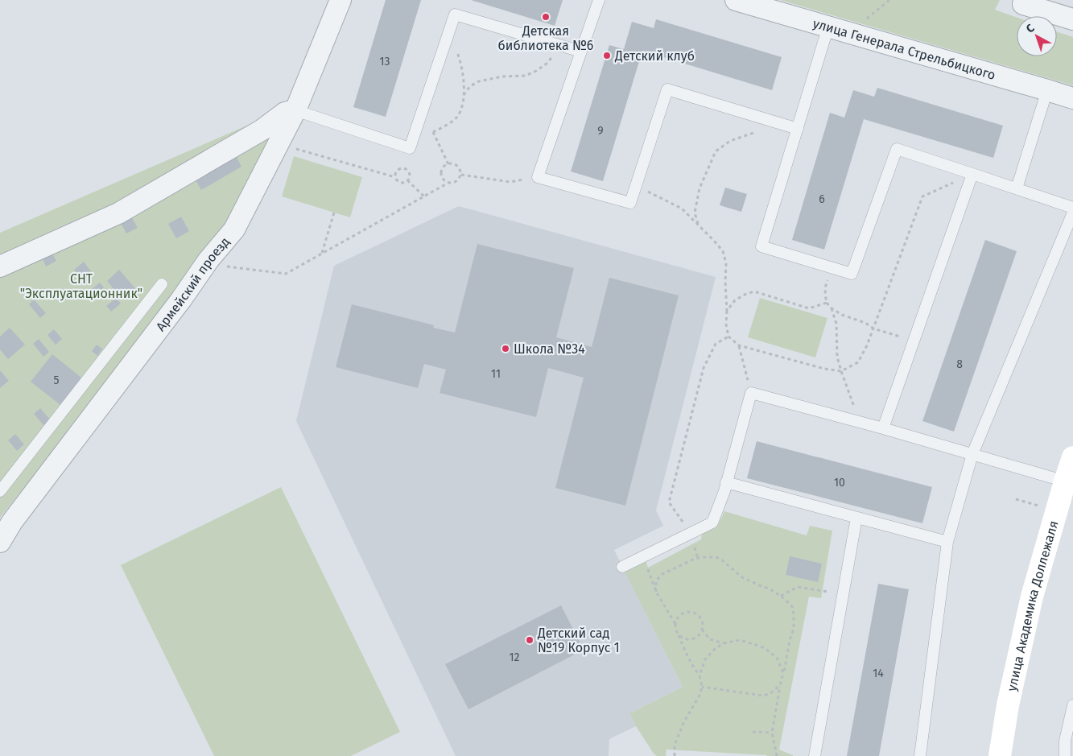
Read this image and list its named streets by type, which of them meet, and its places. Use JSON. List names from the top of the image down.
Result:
{
  "streets": {
    "main road": ["улица Академика Доллежаля"],
    "street": ["улица Генерала Стрельбицкого", "Армейский проезд"]
  },
  "parks": ["СНТ \"Эксплуатационник\""],
  "places": [
    "Детская библиотека №6",
    "Детский клуб",
    "Школа №34",
    "Детский сад №19 Корпус 1"
  ],
  "house_numbers": [
    "13",
    "9",
    "6",
    "8",
    "11",
    "5",
    "10",
    "12",
    "14"
  ],
  "north": "top left"
}
